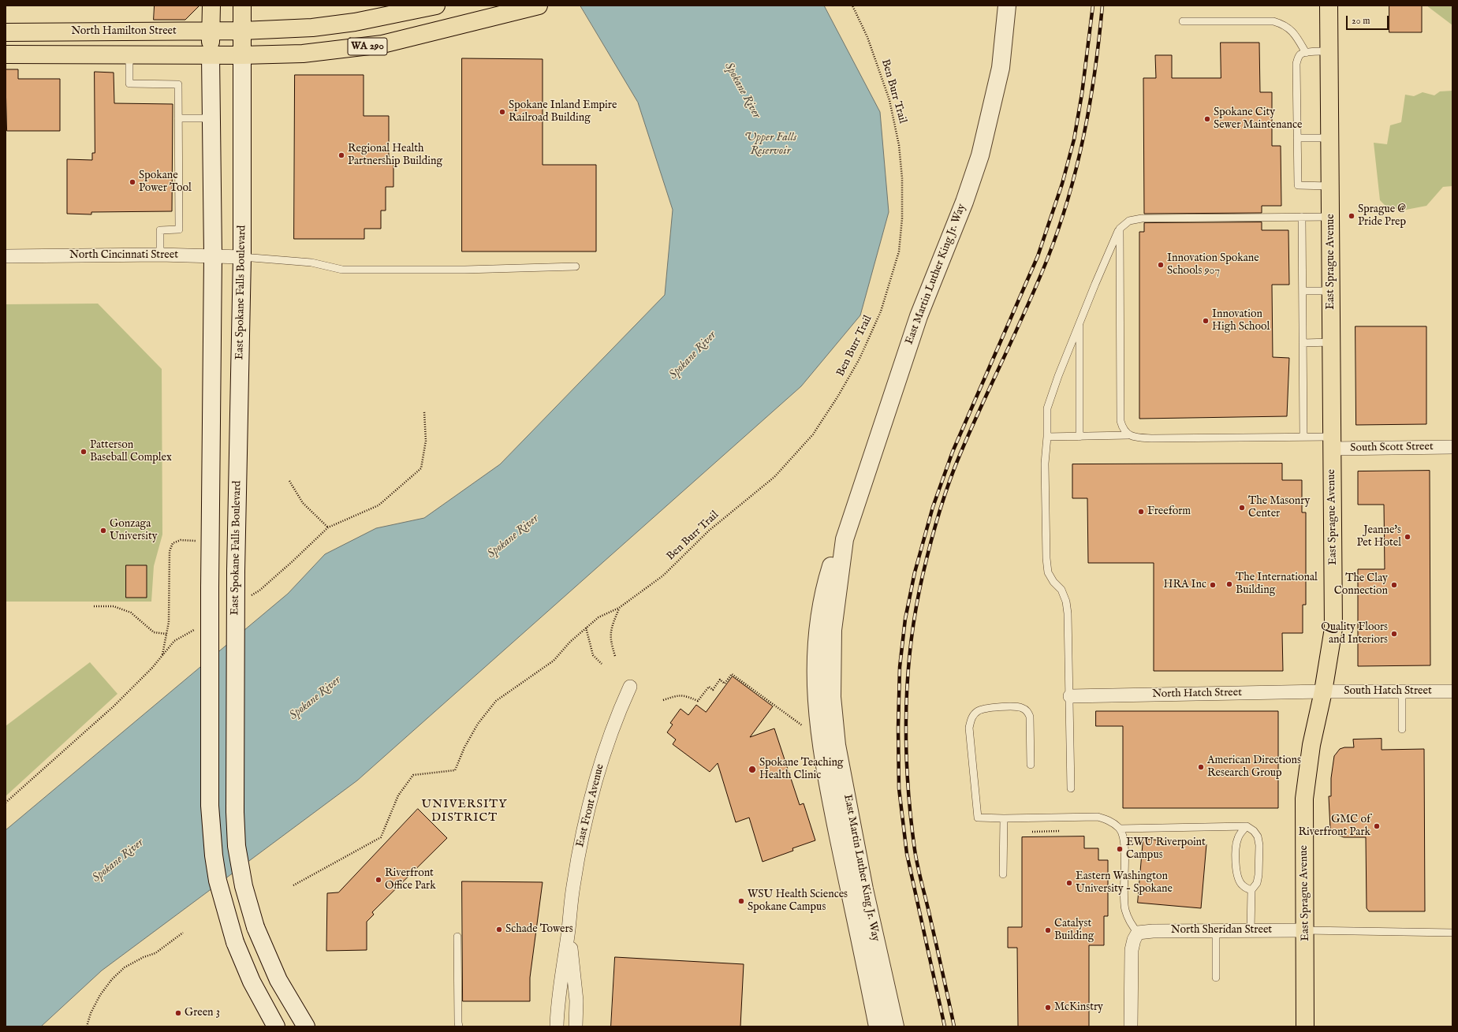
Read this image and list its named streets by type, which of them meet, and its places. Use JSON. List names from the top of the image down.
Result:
{
  "streets": {
    "main road": [
      "North Hamilton Street",
      "WA 290",
      "East Sprague Avenue",
      "East Martin Luther King Jr. Way",
      "East Spokane Falls Boulevard"
    ],
    "street": [
      "North Cincinnati Street",
      "South Scott Street",
      "South Hatch Street",
      "North Hatch Street",
      "East Front Avenue",
      "North Sheridan Street"
    ],
    "path": ["Ben Burr Trail"]
  },
  "crossings": [
    ["North Hamilton Street", "WA 290"],
    ["North Hamilton Street", "East Spokane Falls Boulevard"],
    ["WA 290", "East Spokane Falls Boulevard"],
    ["North Cincinnati Street", "East Spokane Falls Boulevard"],
    ["East Sprague Avenue", "South Scott Street"],
    ["East Sprague Avenue", "South Hatch Street"],
    ["East Sprague Avenue", "North Hatch Street"],
    ["East Sprague Avenue", "North Sheridan Street"],
    ["South Hatch Street", "North Hatch Street"]
  ],
  "districts": ["UNIVERSITY DISTRICT"],
  "water": ["Spokane River", "Upper Falls Reservoir"],
  "places": [
    "Spokane Inland Empire Railroad Building",
    "Spokane City Sewer Maintenance",
    "Regional Health Partnership Building",
    "Spokane Power Tool",
    "Sprague @ Pride Prep",
    "Innovation Spokane Schools 907",
    "Innovation High School",
    "Patterson Baseball Complex",
    "The Masonry Center",
    "Freeform",
    "Gonzaga University",
    "Jeanne's Pet Hotel",
    "The International Building",
    "HRA Inc",
    "The Clay Connection",
    "Quality Floors and Interiors",
    "American Directions Research Group",
    "Spokane Teaching Health Clinic",
    "GMC of Riverfront Park",
    "EWU Riverpoint Campus",
    "Riverfront Office Park",
    "Eastern Washington University - Spokane",
    "WSU Health Sciences Spokane Campus",
    "Schade Towers",
    "Catalyst Building",
    "McKinstry",
    "Green 3"
  ],
  "scale_bar": "20 m"
}
